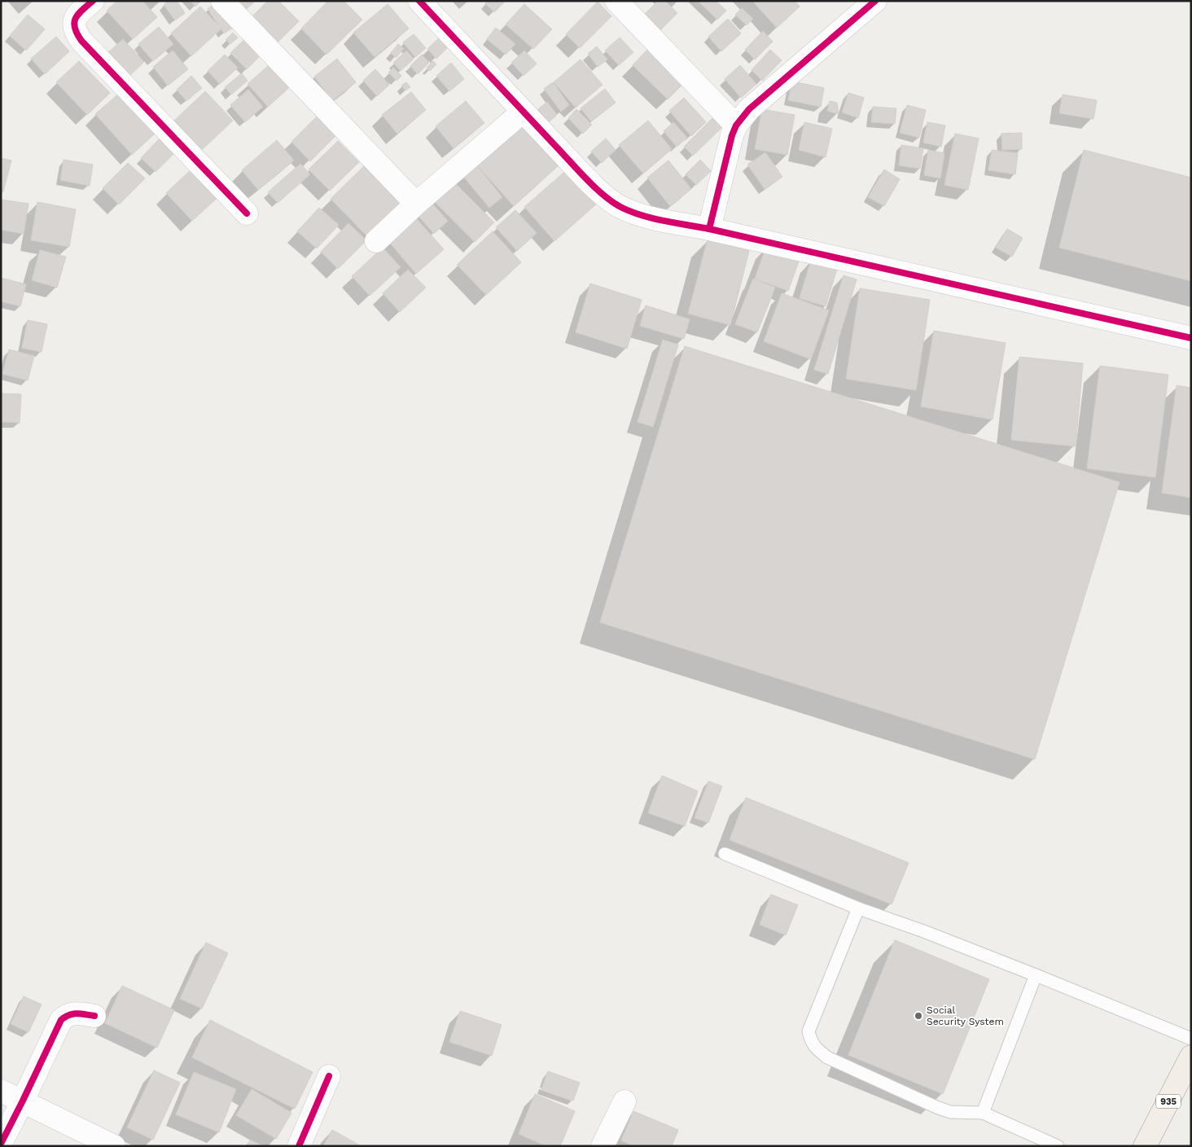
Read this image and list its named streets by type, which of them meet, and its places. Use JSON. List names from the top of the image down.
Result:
{
  "streets": {
    "main road": ["935"]
  },
  "places": ["Social Security System"]
}
